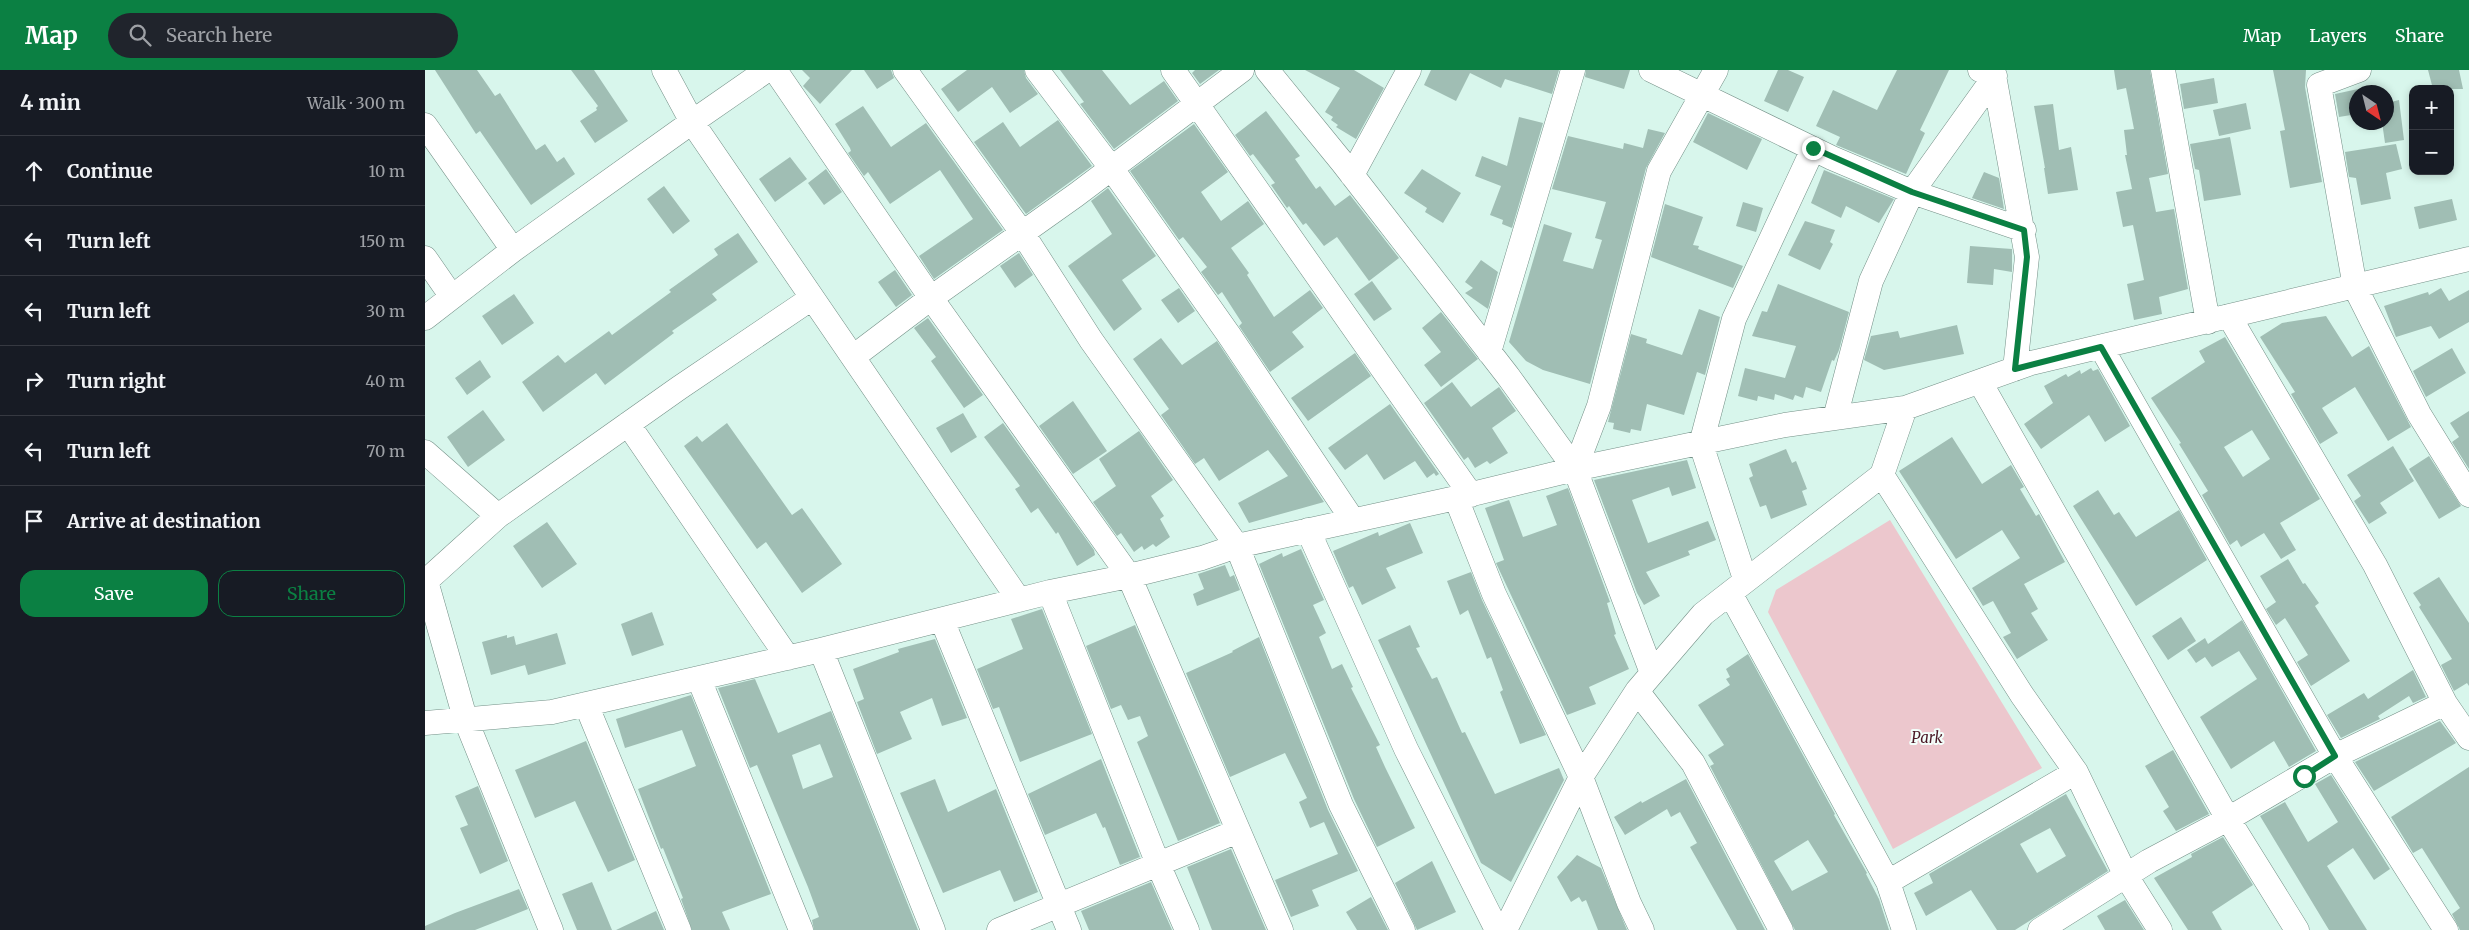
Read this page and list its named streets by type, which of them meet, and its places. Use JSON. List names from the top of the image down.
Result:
{
  "parks": ["Park"],
  "north": "bottom right",
  "page": {
    "header": "Map",
    "search": "Search here",
    "nav": ["Map", "Layers", "Share"],
    "heading": ["4 min", "Walk · 300 m"],
    "map_buttons": ["+", "−"],
    "list": [
      ["Continue", "10 m"],
      ["Turn left", "150 m"],
      ["Turn left", "30 m"],
      ["Turn right", "40 m"],
      ["Turn left", "70 m"],
      "Arrive at destination"
    ],
    "buttons": ["Save", "Share"]
  }
}
